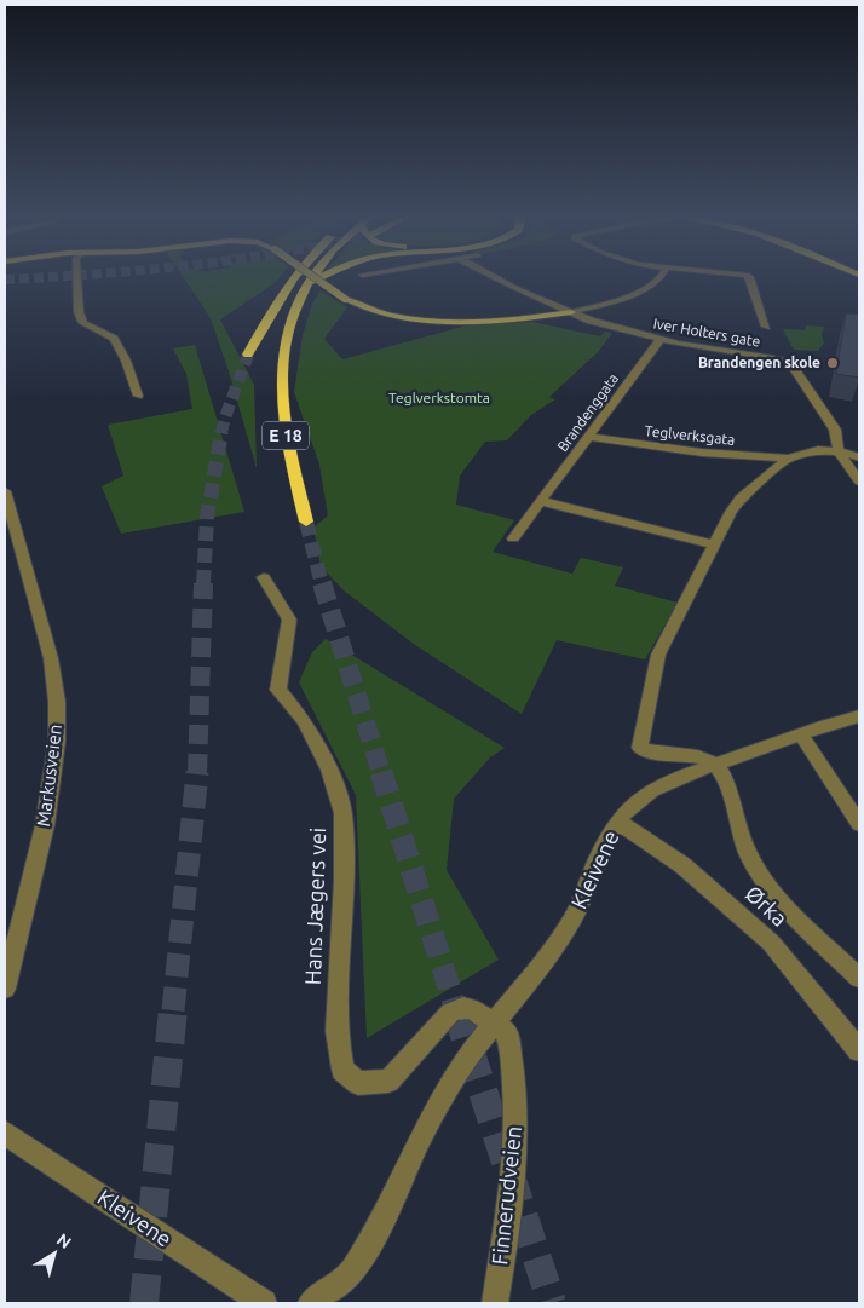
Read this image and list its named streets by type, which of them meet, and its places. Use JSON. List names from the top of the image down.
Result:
{
  "streets": {
    "highway": ["E 18"],
    "street": [
      "Iver Holters gate",
      "Brandenggata",
      "Teglverksgata",
      "Markusveien",
      "Kleivene",
      "Hans Jægers vei",
      "Ørka",
      "Finnerudveien"
    ]
  },
  "crossings": [
    ["Iver Holters gate", "Brandenggata"],
    ["Brandenggata", "Teglverksgata"],
    ["Kleivene", "Hans Jægers vei"],
    ["Kleivene", "Ørka"],
    ["Kleivene", "Finnerudveien"],
    ["Hans Jægers vei", "Finnerudveien"]
  ],
  "parks": ["Teglverkstomta"],
  "places": ["Brandengen skole"],
  "north": "top right"
}
